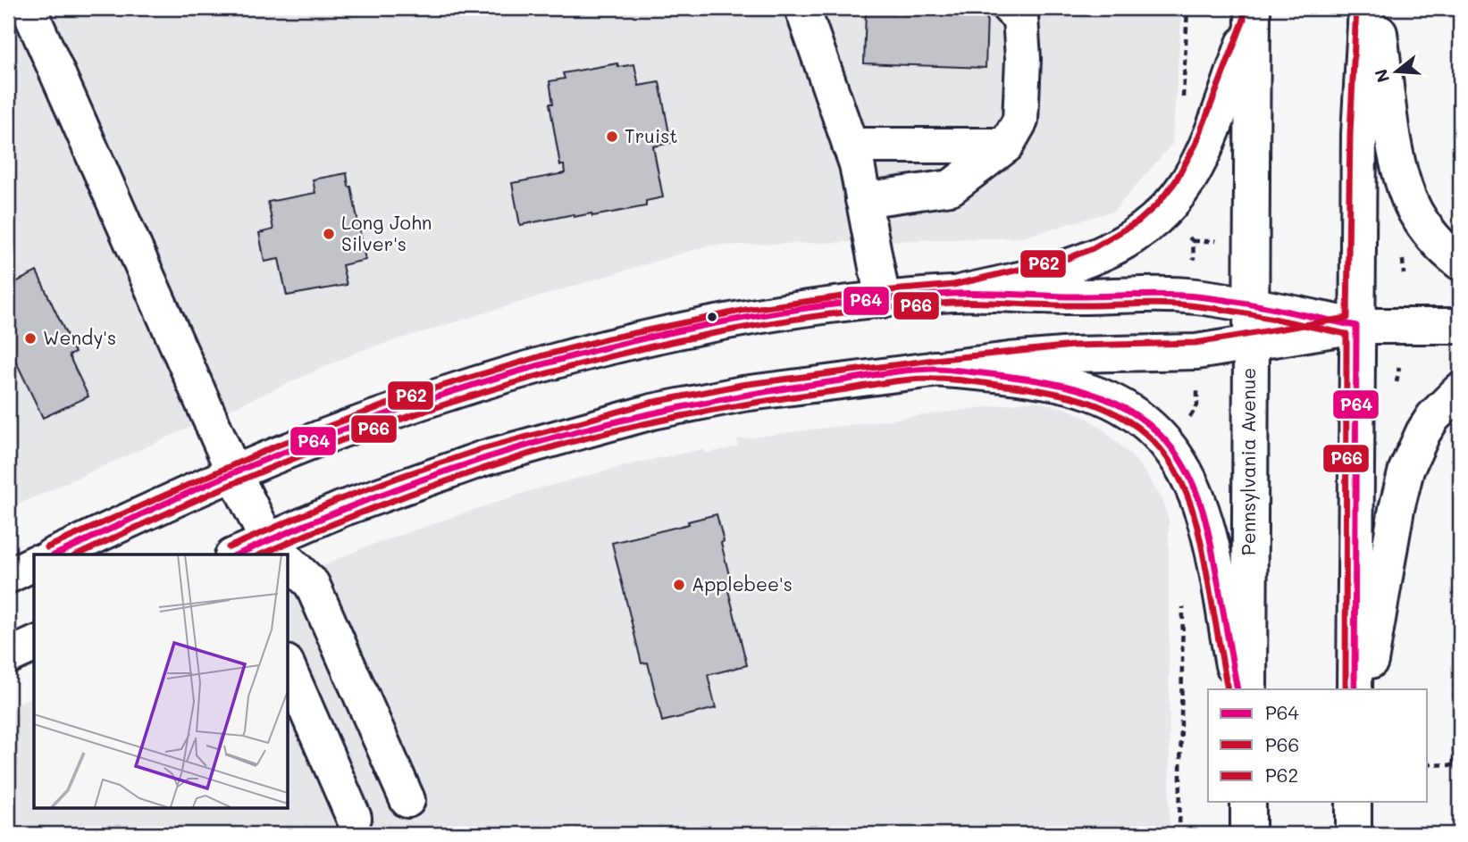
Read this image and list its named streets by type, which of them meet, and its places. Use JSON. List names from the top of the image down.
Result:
{
  "streets": {
    "main road": ["Pennsylvania Avenue"]
  },
  "places": [
    "Truist",
    "Long John Silver's",
    "Wendy's",
    "Applebee's"
  ],
  "lines": ["transit line P62", "transit line P64", "transit line P66"],
  "legend": ["P64", "P66", "P62"],
  "north": "left"
}
